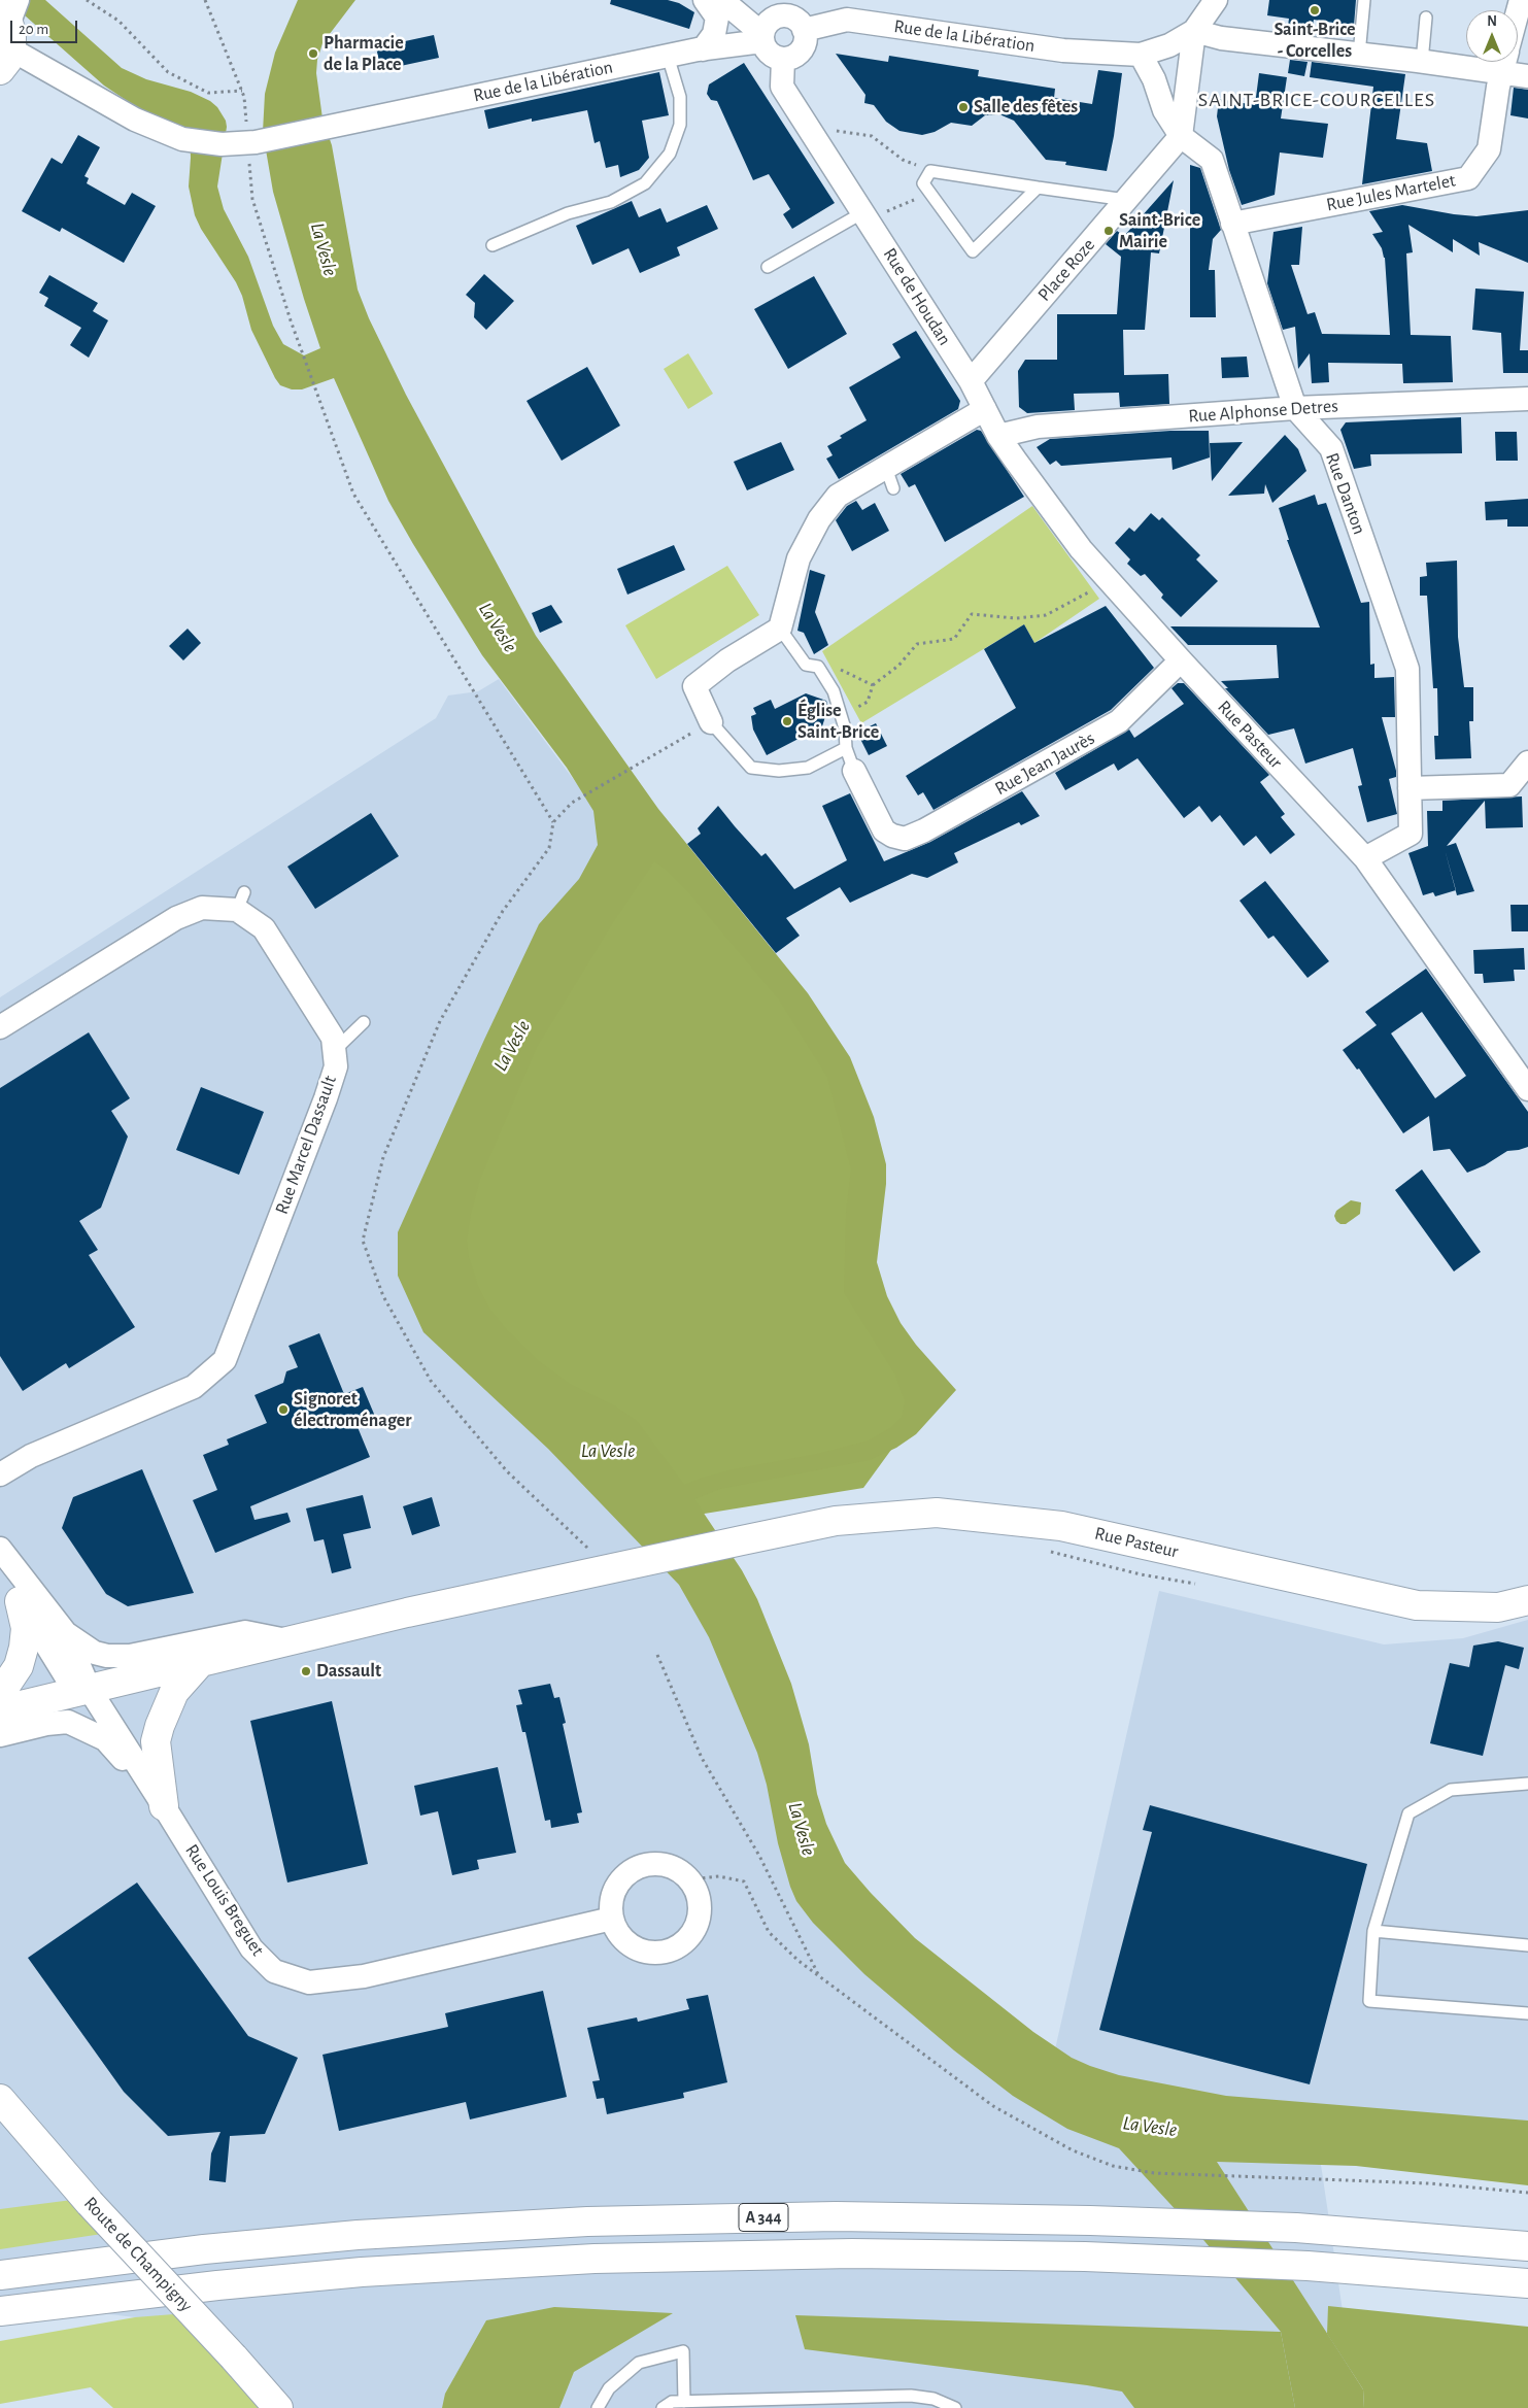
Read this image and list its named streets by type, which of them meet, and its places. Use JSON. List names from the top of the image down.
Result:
{
  "streets": {
    "main road": ["Rue Pasteur", "A 344", "Route de Champigny"],
    "street": [
      "Rue de la Libération",
      "Rue Jules Martelet",
      "Place Roze",
      "Rue de Houdan",
      "Rue Alphonse Detres",
      "Rue Danton",
      "Rue Jean Jaurès",
      "Rue Marcel Dassault",
      "Rue Louis Breguet"
    ]
  },
  "crossings": [
    ["Rue de la Libération", "Rue de Houdan"],
    ["Rue de la Libération", "Rue Danton"],
    ["Rue Jules Martelet", "Rue Danton"],
    ["Place Roze", "Rue de Houdan"],
    ["Place Roze", "Rue Danton"],
    ["Place Roze", "Rue Pasteur"],
    ["Rue de Houdan", "Rue Pasteur"],
    ["Rue Alphonse Detres", "Rue Danton"],
    ["Rue Alphonse Detres", "Rue Pasteur"],
    ["Rue Danton", "Rue Pasteur"],
    ["Rue Pasteur", "Rue Jean Jaurès"],
    ["Rue Pasteur", "Rue Louis Breguet"]
  ],
  "districts": ["SAINT-BRICE-COURCELLES"],
  "water": ["La Vesle"],
  "places": [
    "Saint-Brice - Corcelles",
    "Pharmacie de la Place",
    "Salle des fêtes",
    "Saint-Brice Mairie",
    "Église Saint-Brice",
    "Signoret électroménager",
    "Dassault"
  ],
  "scale_bar": "20 m",
  "north": "top"
}
